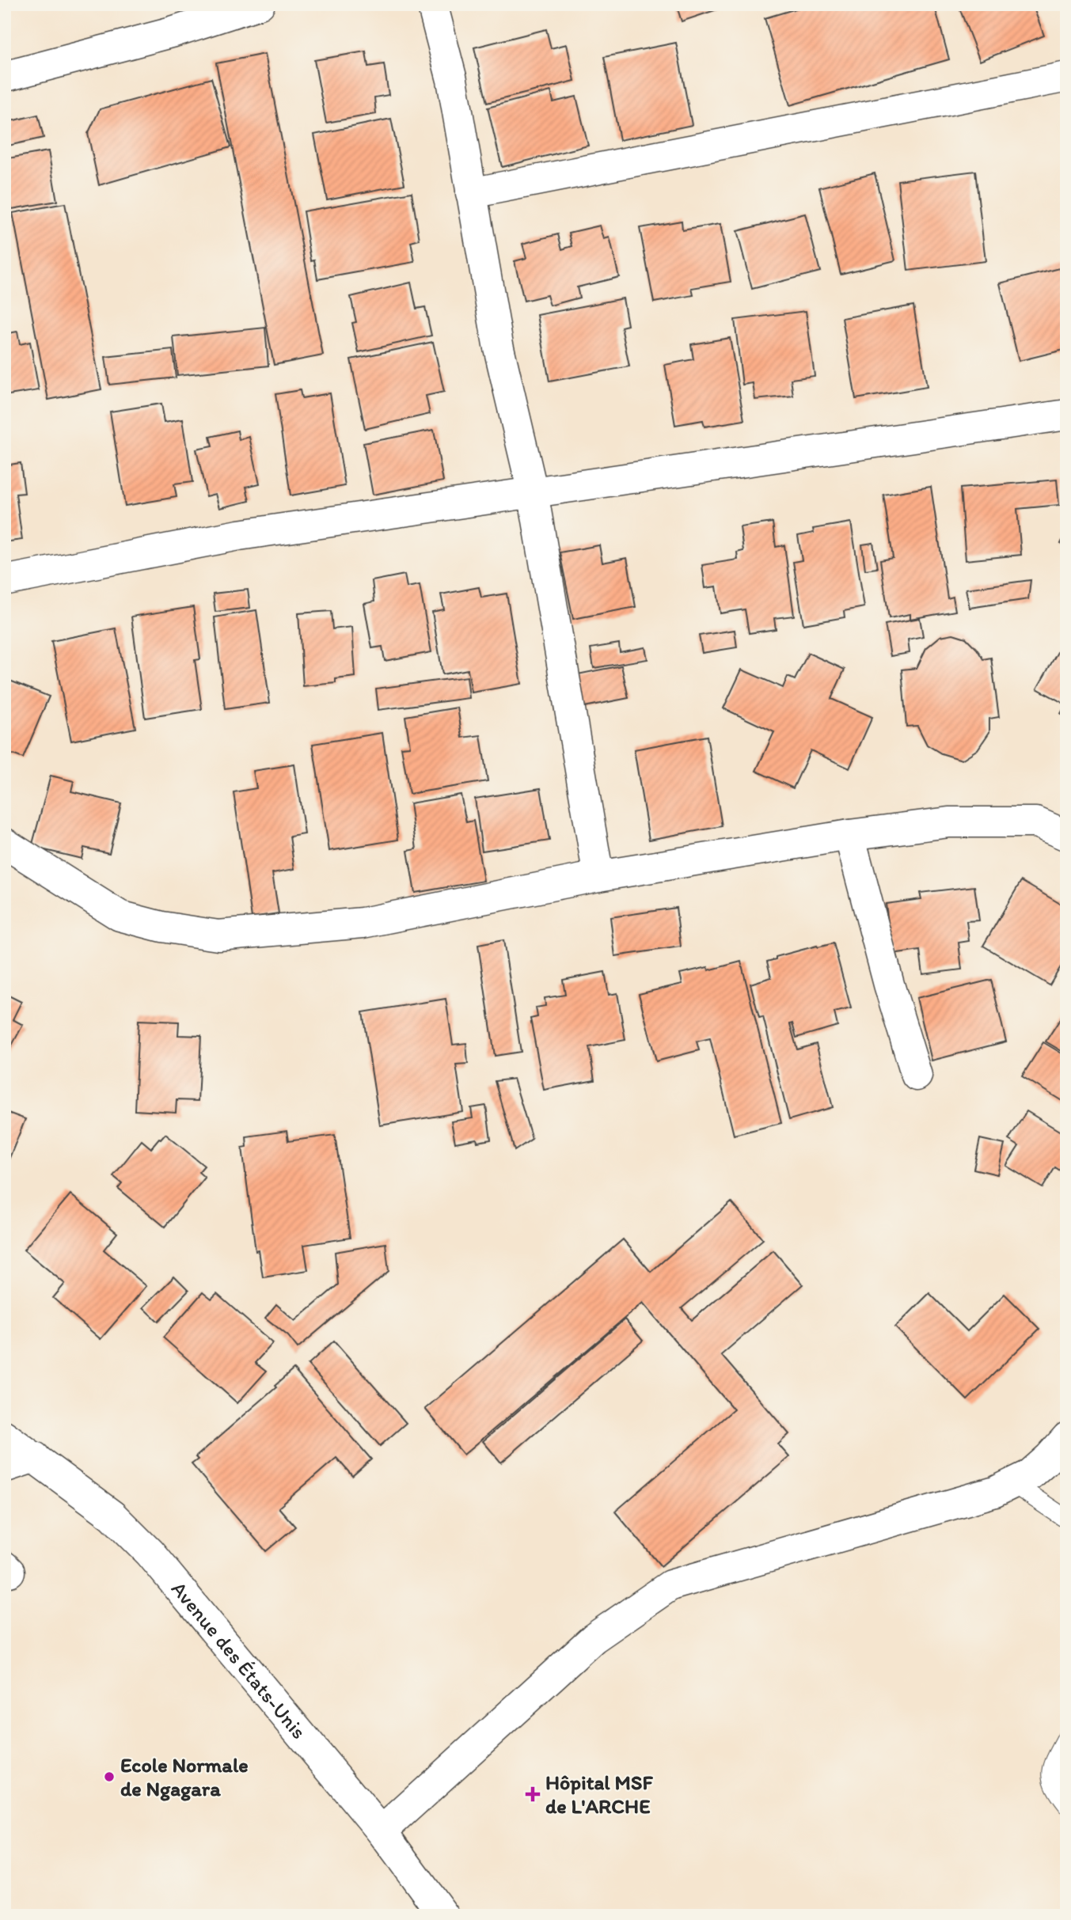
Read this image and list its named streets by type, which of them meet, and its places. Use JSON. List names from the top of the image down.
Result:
{
  "streets": {
    "street": ["Avenue des États-Unis"]
  },
  "places": {
    "other": ["Ecole Normale de Ngagara"],
    "health": ["Hôpital MSF de L'ARCHE"]
  }
}
